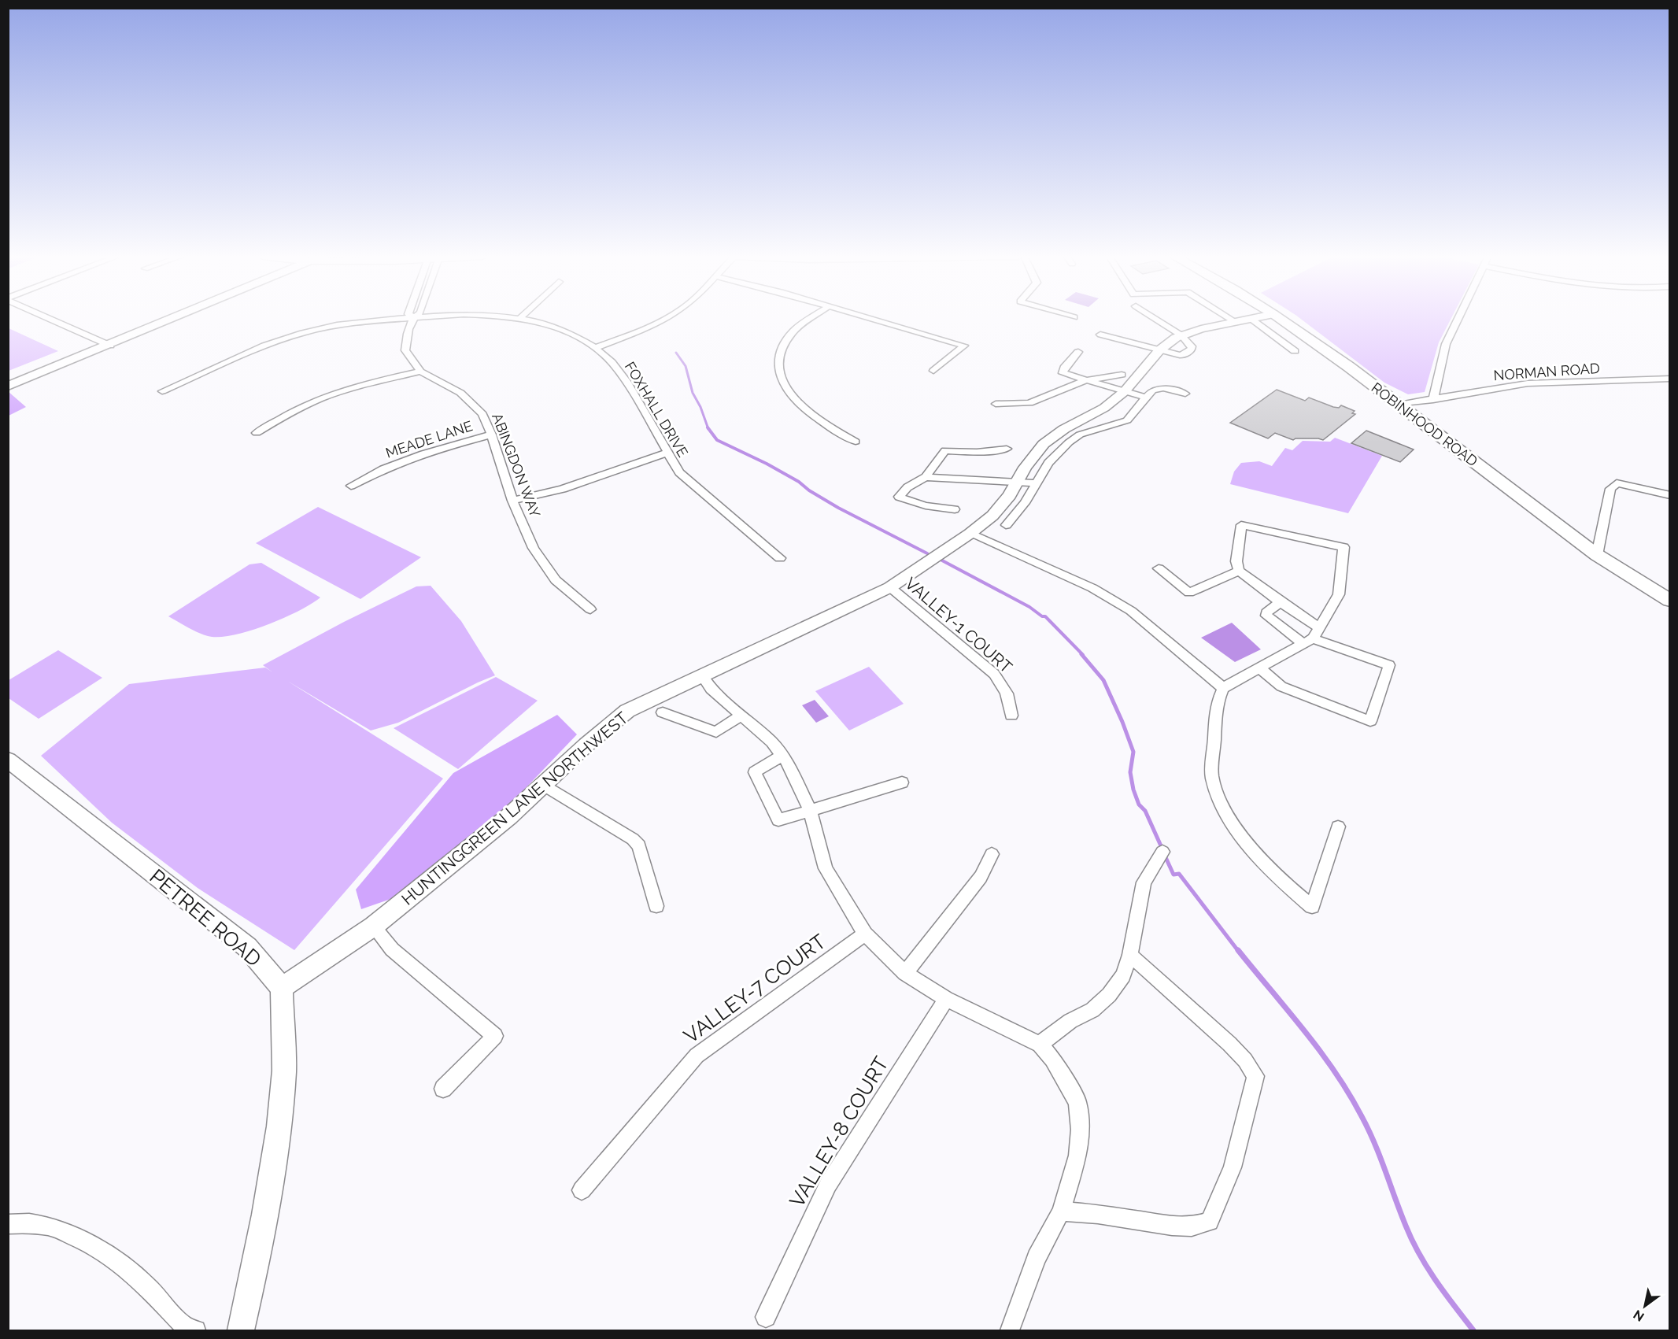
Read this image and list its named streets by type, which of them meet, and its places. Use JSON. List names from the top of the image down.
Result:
{
  "streets": {
    "main road": ["ROBINHOOD ROAD"],
    "street": [
      "NORMAN ROAD",
      "FOXHALL DRIVE",
      "MEADE LANE",
      "ABINGDON WAY",
      "VALLEY-1 COURT",
      "HUNTINGGREEN LANE NORTHWEST",
      "PETREE ROAD",
      "VALLEY-7 COURT",
      "VALLEY-8 COURT"
    ]
  },
  "crossings": [
    ["NORMAN ROAD", "ROBINHOOD ROAD"],
    ["MEADE LANE", "ABINGDON WAY"],
    ["VALLEY-1 COURT", "HUNTINGGREEN LANE NORTHWEST"],
    ["HUNTINGGREEN LANE NORTHWEST", "PETREE ROAD"]
  ],
  "north": "bottom left"
}
